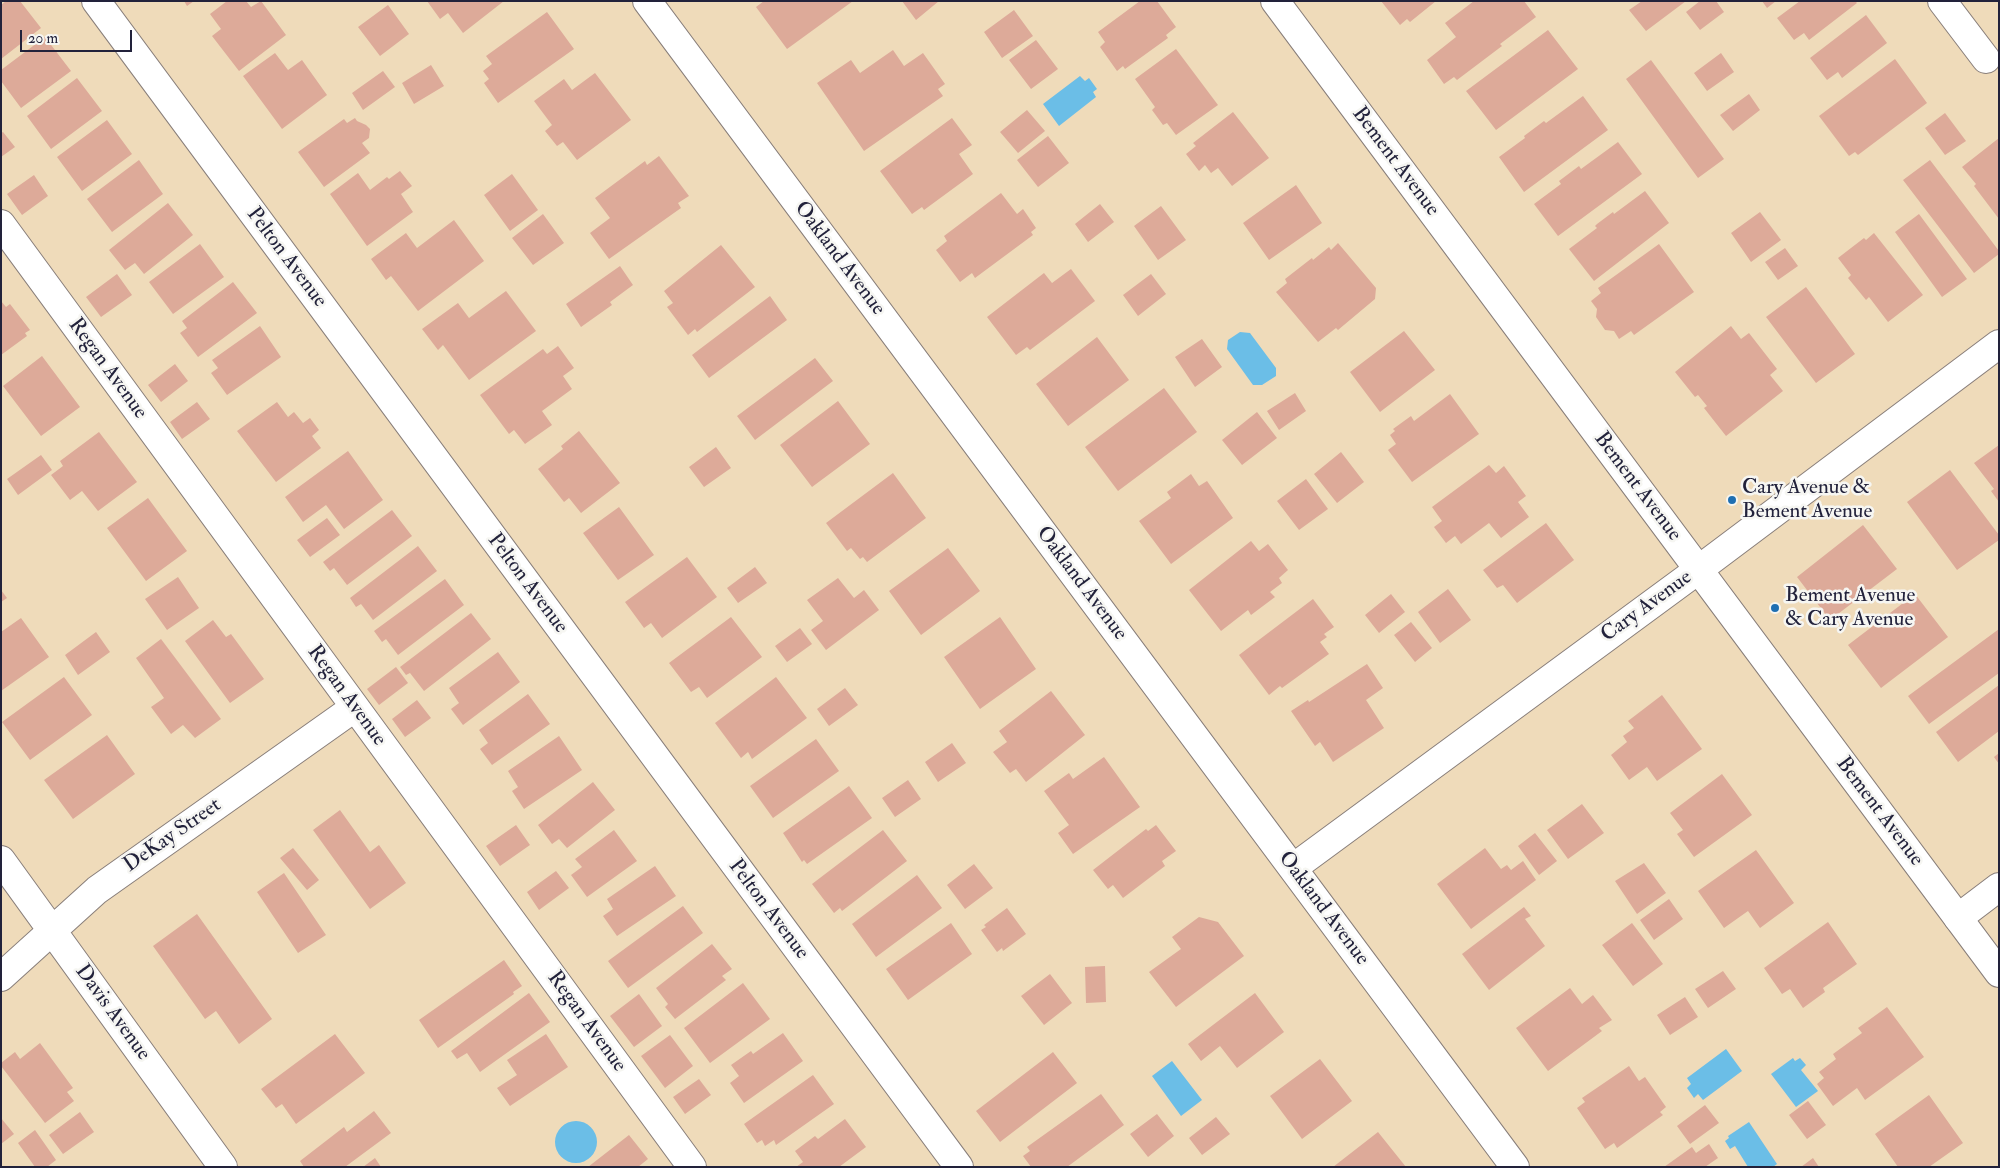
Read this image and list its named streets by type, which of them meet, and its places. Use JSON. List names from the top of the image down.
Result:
{
  "streets": {
    "street": [
      "Bement Avenue",
      "Pelton Avenue",
      "Oakland Avenue",
      "Regan Avenue",
      "Cary Avenue",
      "DeKay Street",
      "Davis Avenue"
    ]
  },
  "crossings": [
    ["Bement Avenue", "Cary Avenue"],
    ["Oakland Avenue", "Cary Avenue"],
    ["Regan Avenue", "DeKay Street"],
    ["DeKay Street", "Davis Avenue"]
  ],
  "places": ["Cary Avenue & Bement Avenue", "Bement Avenue & Cary Avenue"],
  "scale_bar": "20 m"
}
